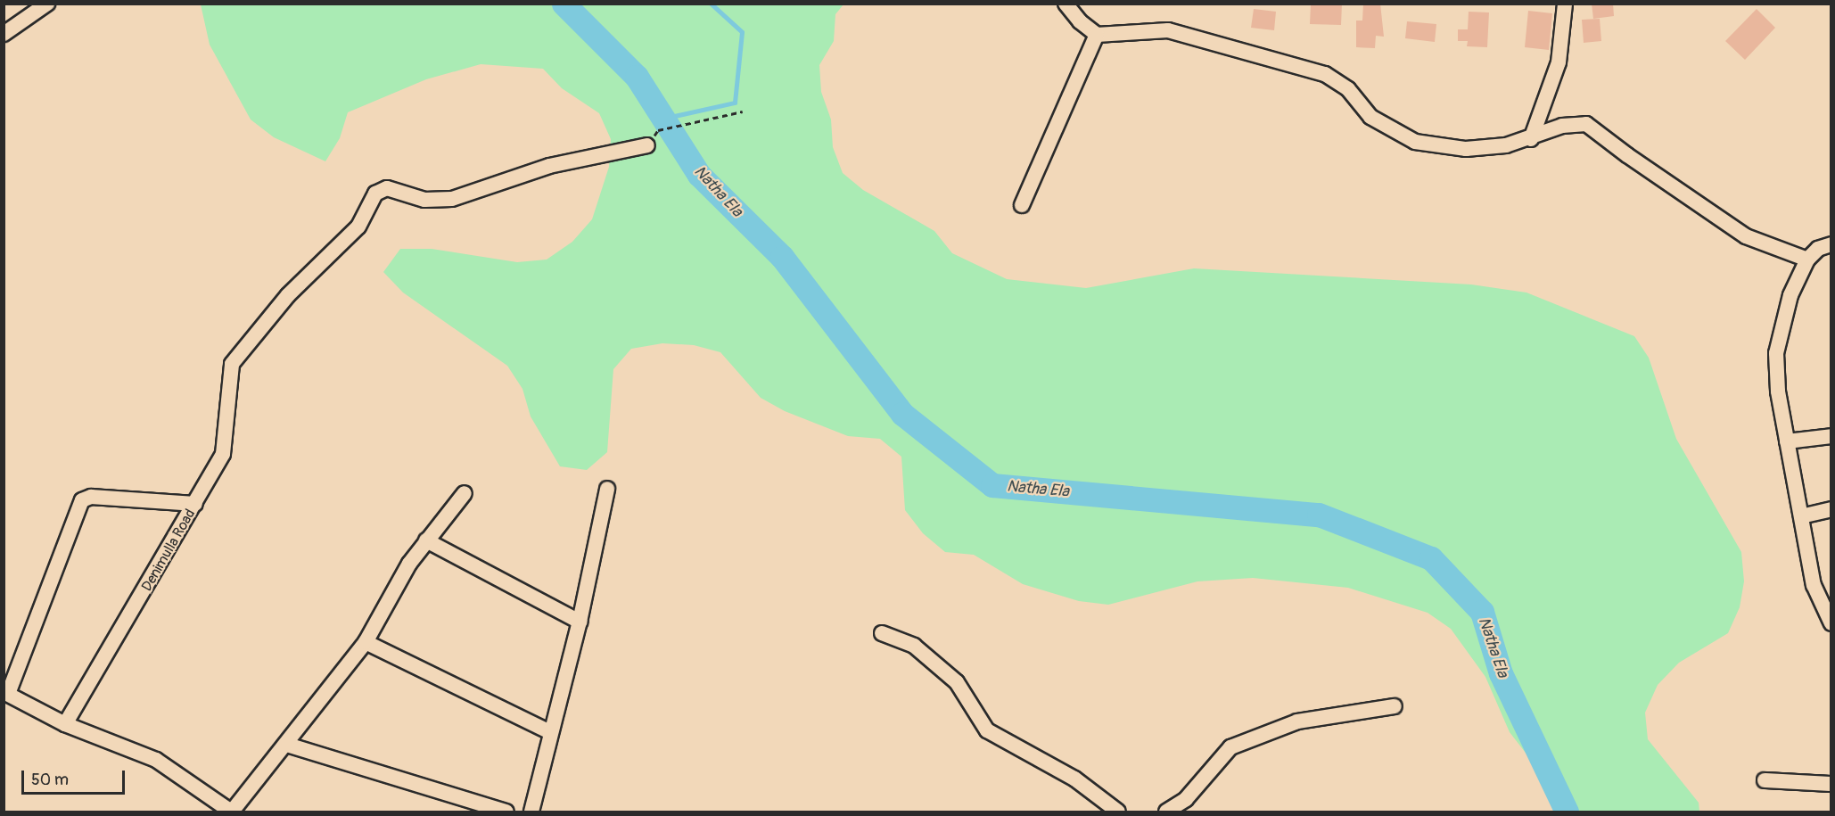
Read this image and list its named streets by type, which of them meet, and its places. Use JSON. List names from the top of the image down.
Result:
{
  "streets": {
    "street": ["Denimulla Road"]
  },
  "water": ["Natha Ela"],
  "scale_bar": "50 m"
}
